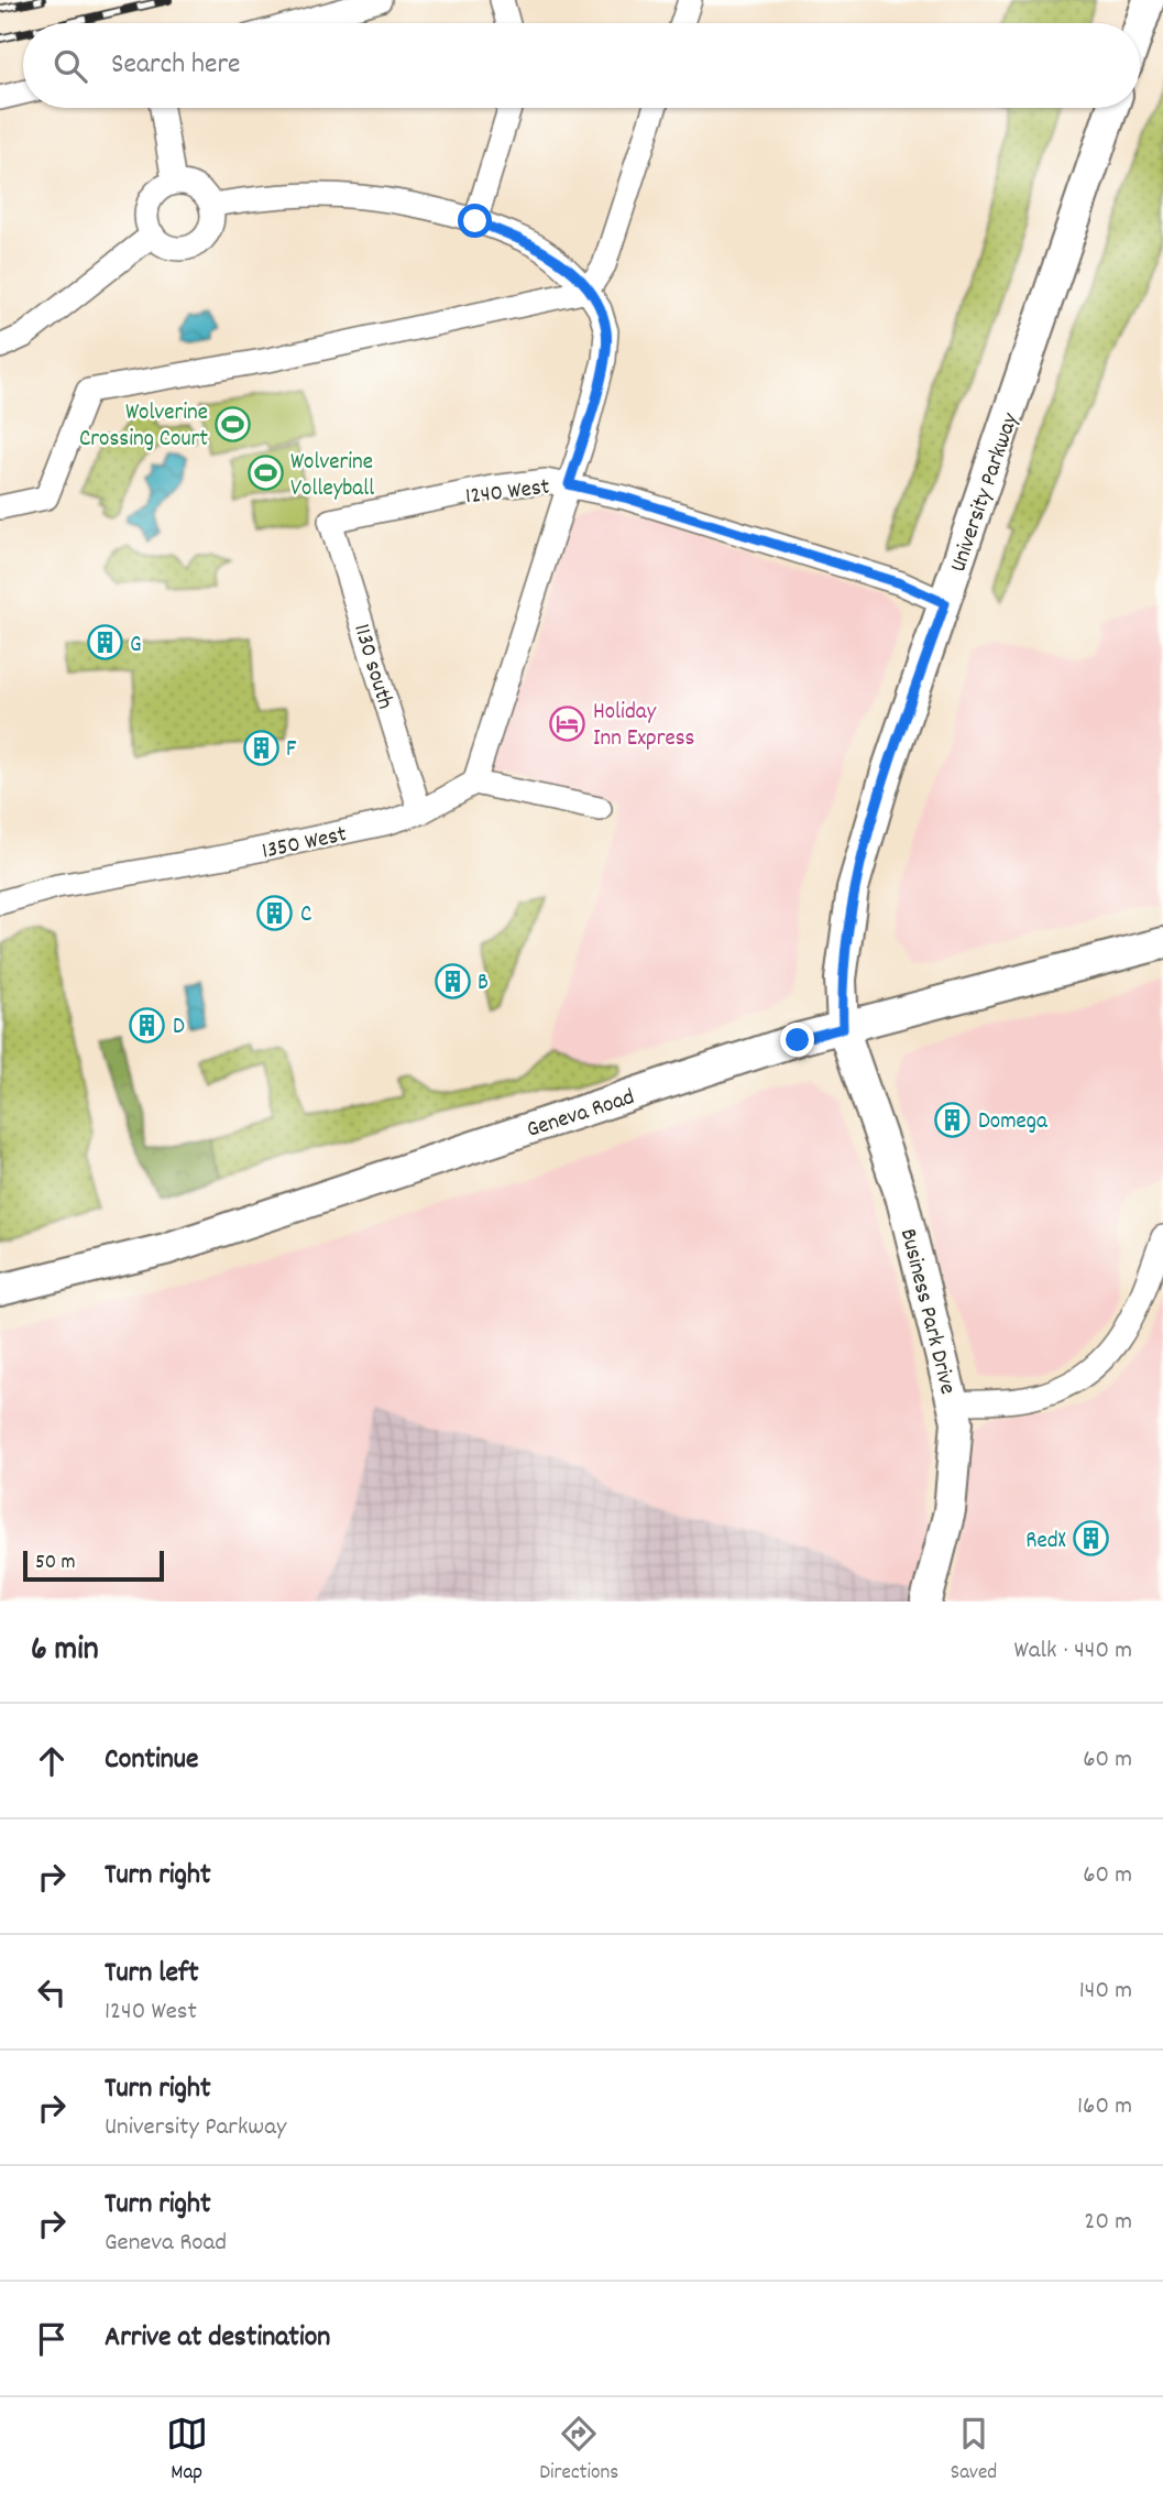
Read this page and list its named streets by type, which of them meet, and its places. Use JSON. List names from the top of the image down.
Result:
{
  "streets": {
    "main road": ["University Parkway", "Geneva Road", "Business Park Drive"],
    "street": ["1240 West", "1130 south", "1350 West"]
  },
  "crossings": [
    ["1240 West", "University Parkway"],
    ["1240 West", "1130 south"],
    ["University Parkway", "Geneva Road"],
    ["University Parkway", "Business Park Drive"],
    ["1130 south", "1350 West"],
    ["Geneva Road", "Business Park Drive"]
  ],
  "places": {
    "sports": ["Wolverine Crossing Court", "Wolverine Volleyball"],
    "building": [
      "G",
      "F",
      "C",
      "B",
      "D",
      "Domega",
      "RedX"
    ],
    "hotel": ["Holiday Inn Express"]
  },
  "scale_bar": "50 m",
  "page": {
    "search": "Search here",
    "scale": "50 m",
    "heading": ["6 min", "Walk · 440 m"],
    "list": [
      ["Continue", "60 m"],
      ["Turn right", "60 m"],
      ["Turn left", "1240 West", "140 m"],
      ["Turn right", "University Parkway", "160 m"],
      ["Turn right", "Geneva Road", "20 m"],
      "Arrive at destination"
    ],
    "nav": ["Map", "Directions", "Saved"]
  }
}
